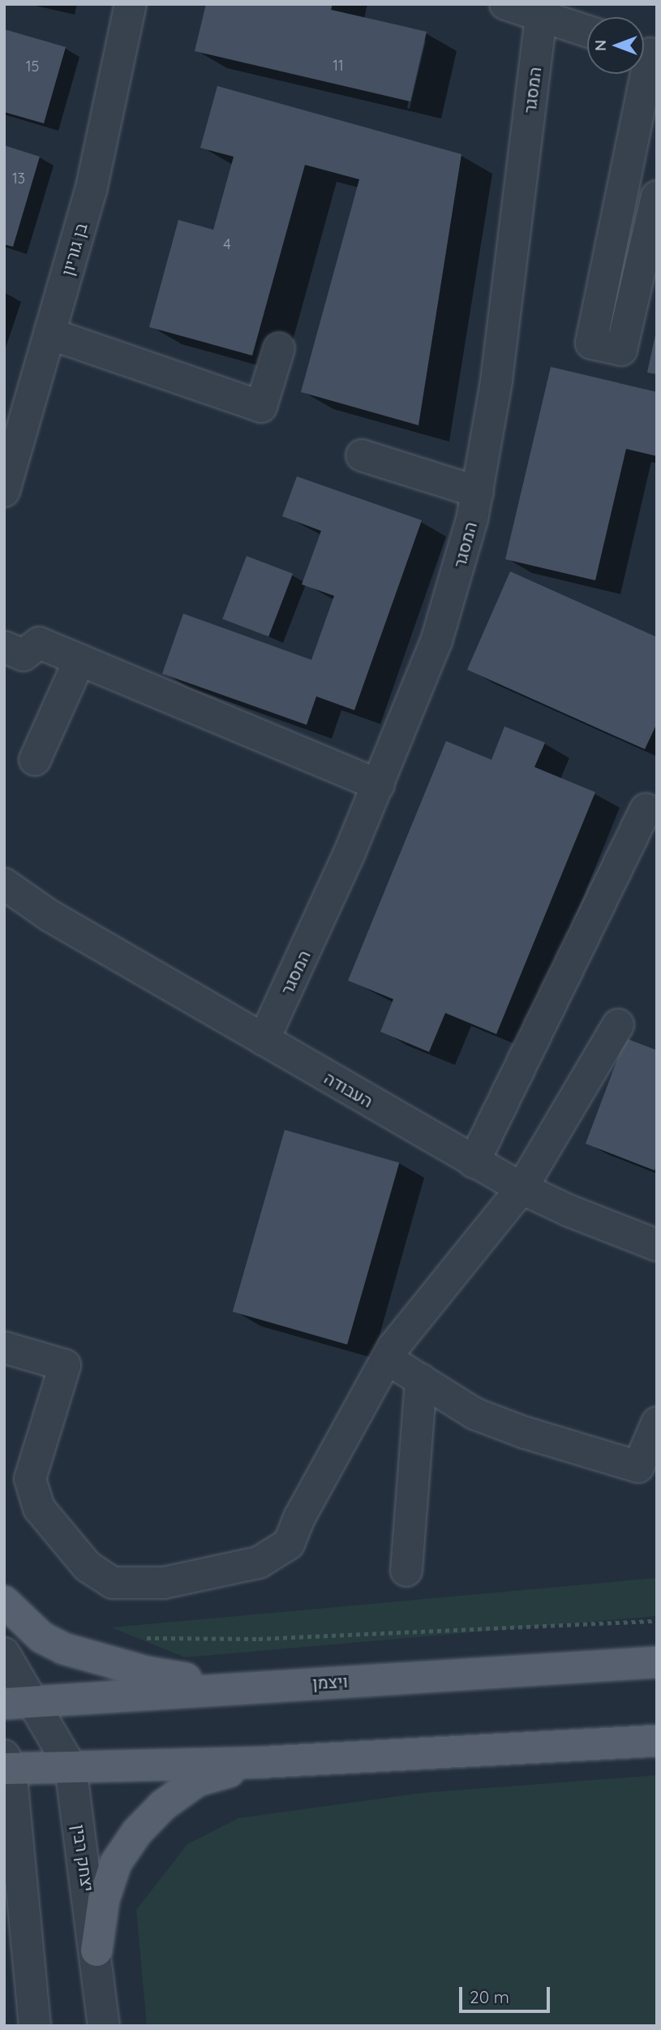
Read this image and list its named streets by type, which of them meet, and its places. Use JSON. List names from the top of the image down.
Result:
{
  "streets": {
    "main road": ["ויצמן"],
    "street": [
      "המסגר",
      "בן גוריון",
      "העבודה",
      "יצחק רבין"
    ]
  },
  "crossings": [
    ["המסגר", "העבודה"],
    ["ויצמן", "יצחק רבין"]
  ],
  "house_numbers": [
    "11",
    "15",
    "13",
    "4"
  ],
  "scale_bar": "20 m",
  "north": "left"
}
